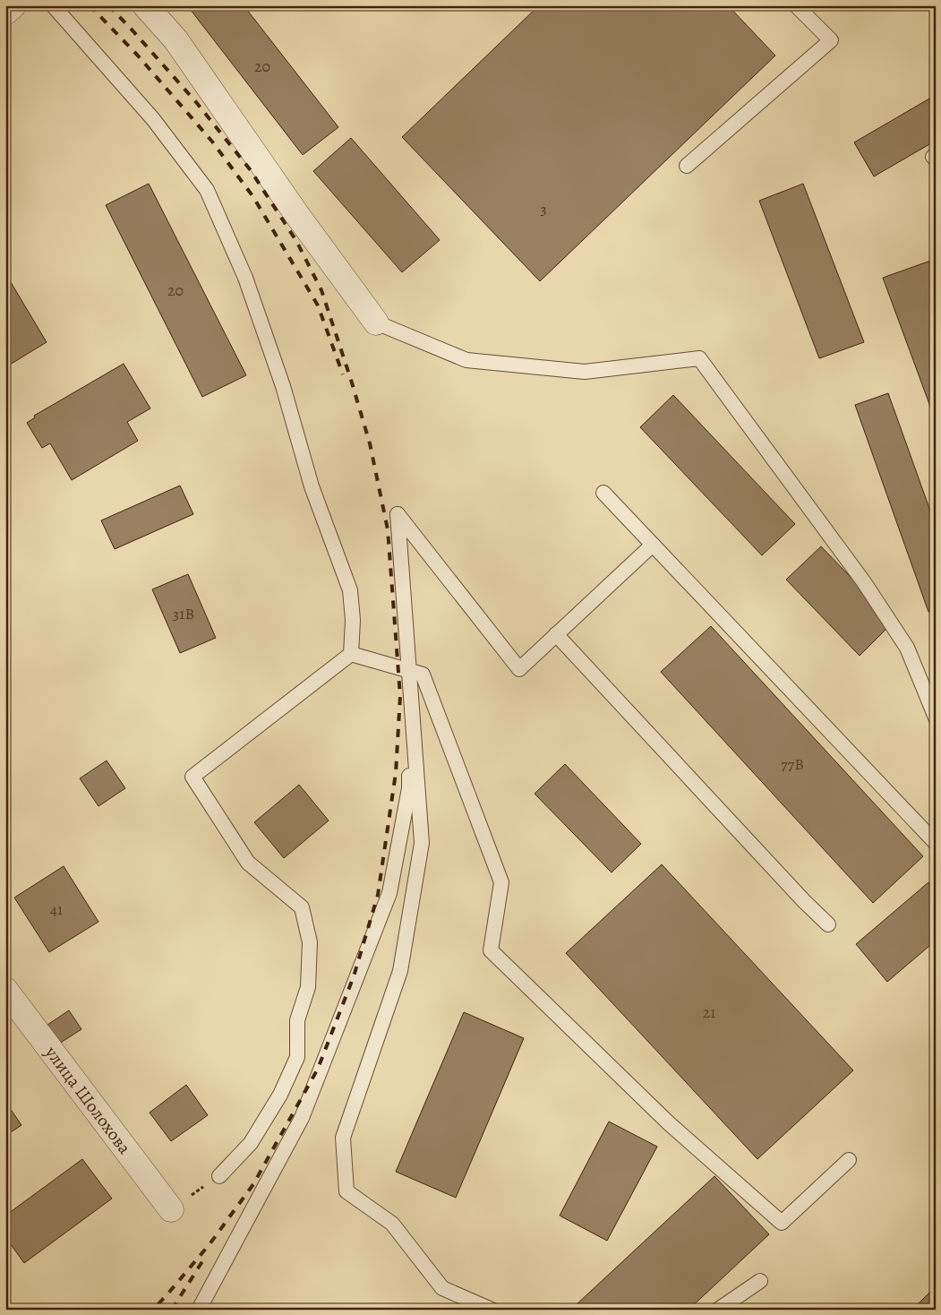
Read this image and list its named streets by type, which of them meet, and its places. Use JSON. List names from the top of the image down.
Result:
{
  "streets": {
    "street": ["улица Шолохова"]
  },
  "house_numbers": [
    "20",
    "3",
    "20",
    "31В",
    "77В",
    "41",
    "21"
  ]
}
